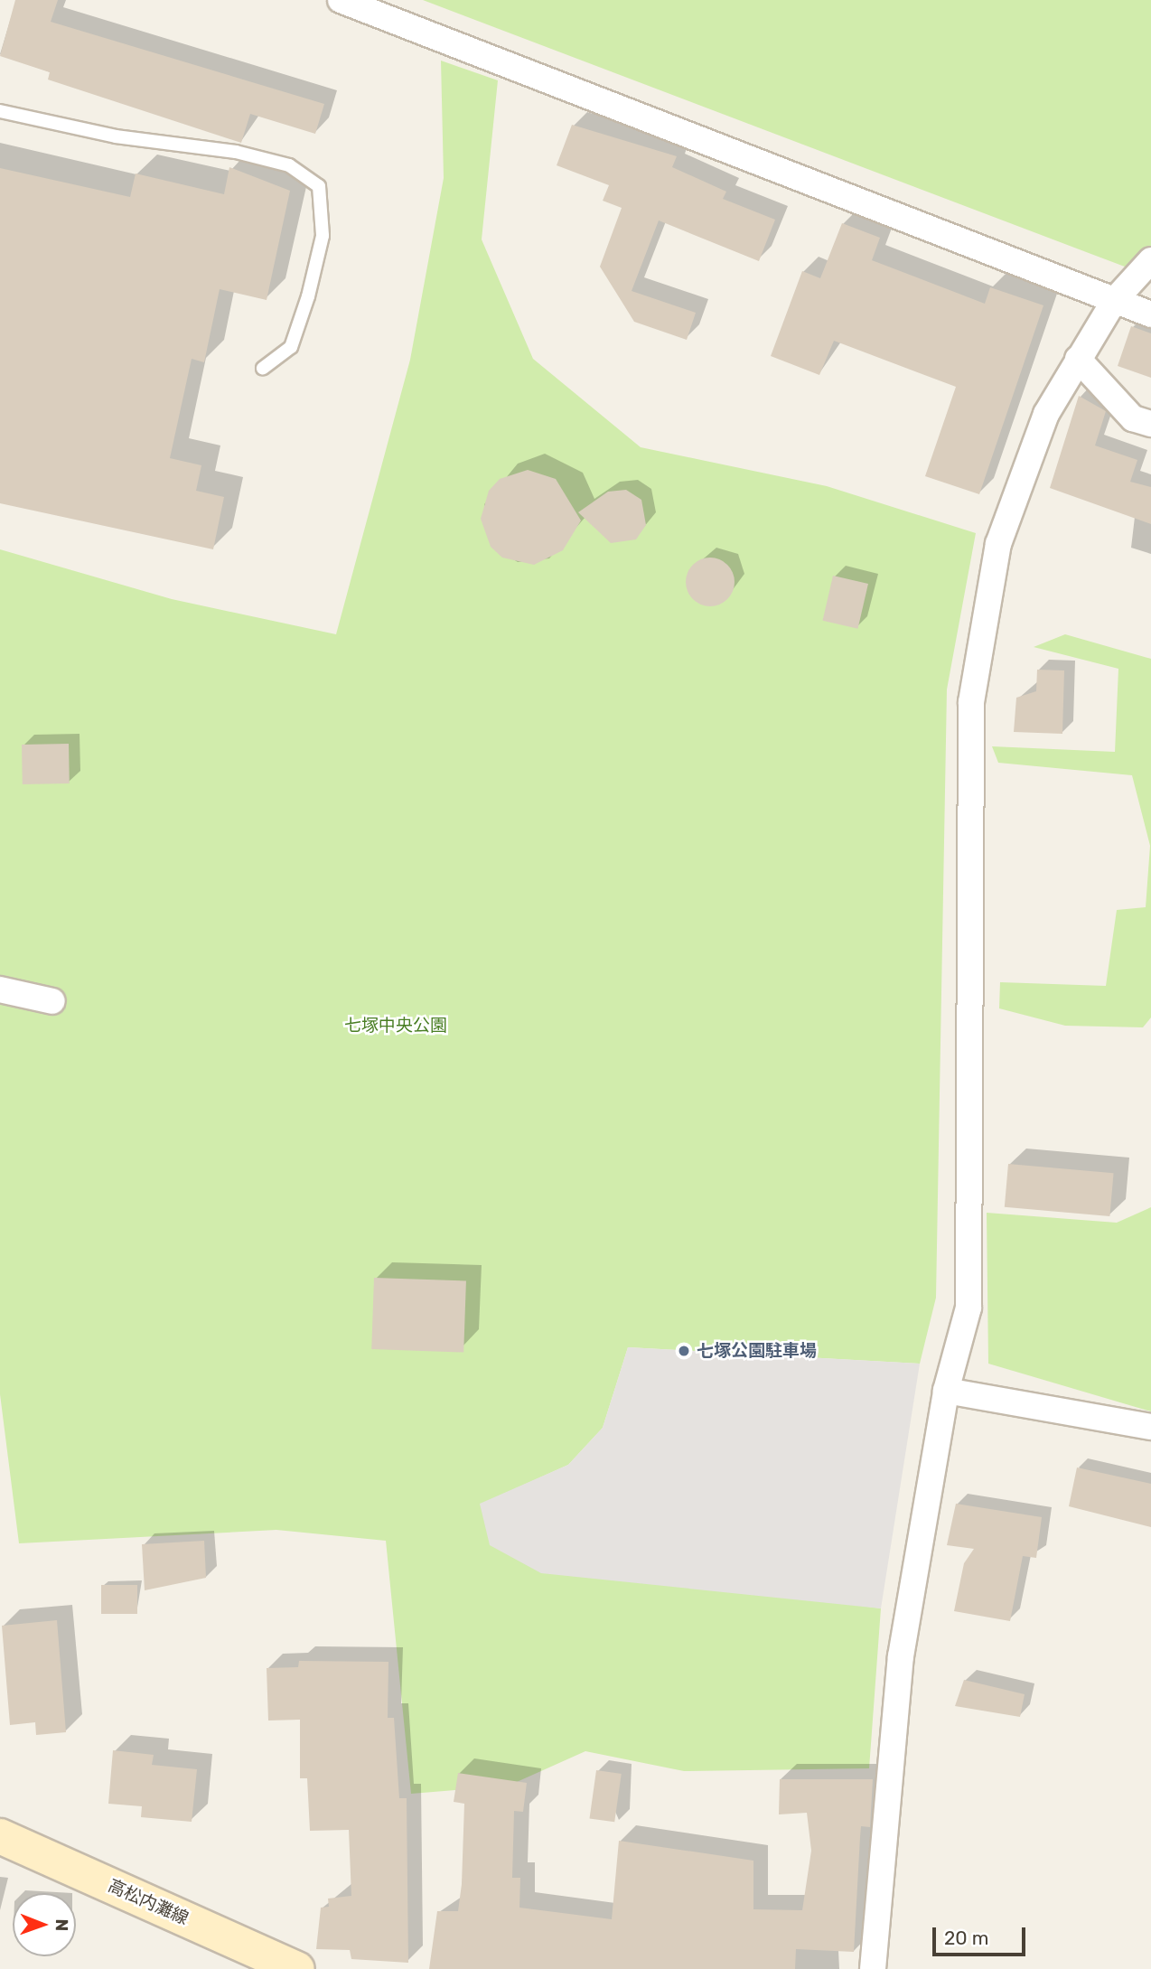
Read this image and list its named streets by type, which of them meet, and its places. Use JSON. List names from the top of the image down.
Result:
{
  "streets": {
    "main road": ["高松内灘線"]
  },
  "parks": ["七塚中央公園"],
  "places": ["七塚公園駐車場"],
  "scale_bar": "20 m",
  "north": "right"
}
